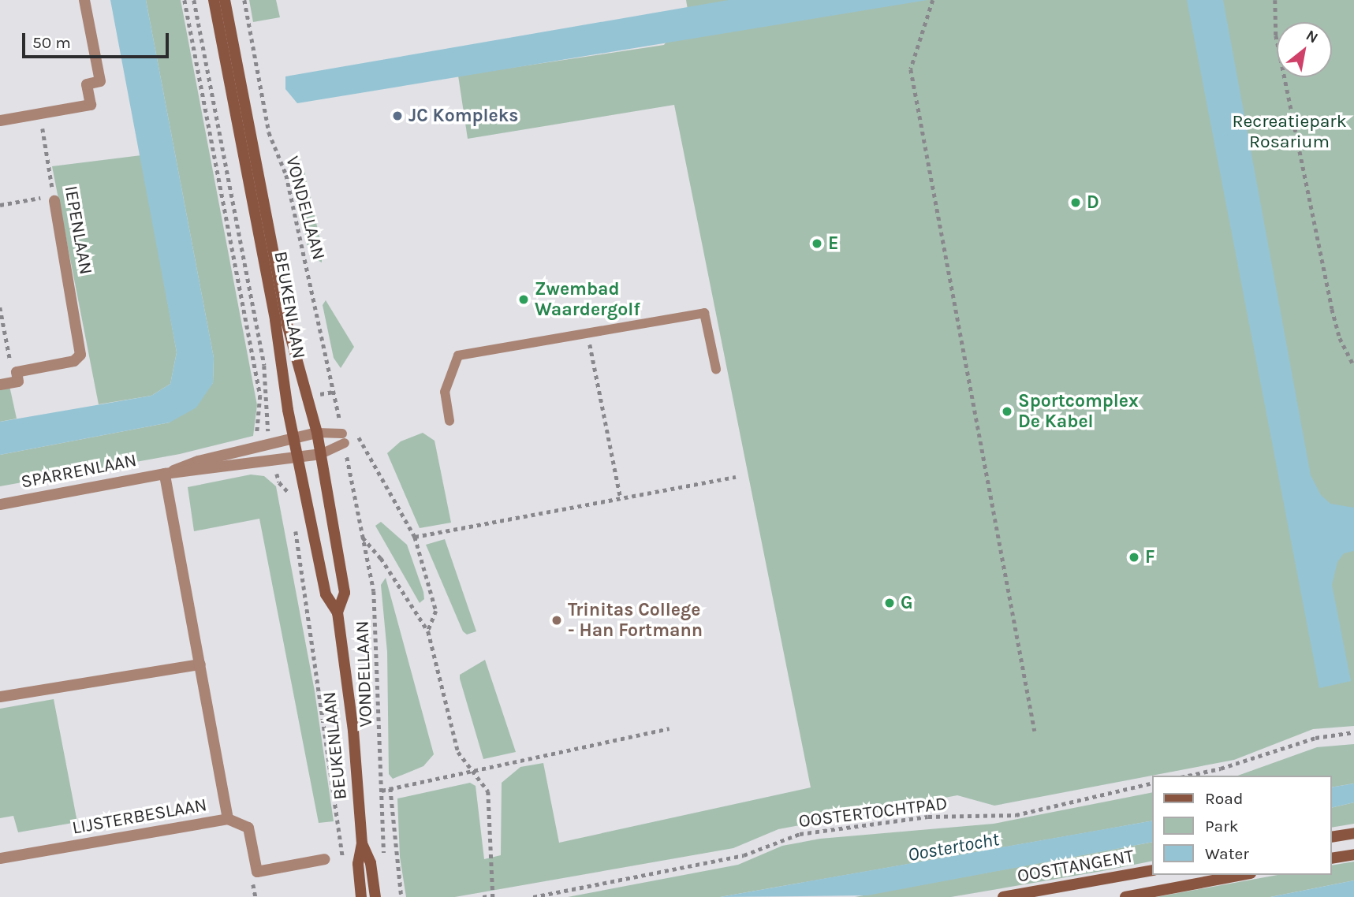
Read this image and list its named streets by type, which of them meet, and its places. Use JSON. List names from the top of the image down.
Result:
{
  "streets": {
    "street": [
      "IEPENLAAN",
      "BEUKENLAAN",
      "SPARRENLAAN",
      "LIJSTERBESLAAN",
      "OOSTTANGENT"
    ],
    "path": ["VONDELLAAN", "OOSTERTOCHTPAD"]
  },
  "crossings": [
    ["BEUKENLAAN", "SPARRENLAAN"],
    ["SPARRENLAAN", "LIJSTERBESLAAN"]
  ],
  "water": ["Oostertocht"],
  "parks": ["Recreatiepark Rosarium"],
  "places": [
    "JC Kompleks",
    "D",
    "E",
    "Zwembad Waardergolf",
    "Sportcomplex De Kabel",
    "F",
    "G",
    "Trinitas College - Han Fortmann"
  ],
  "legend": ["Road", "Park", "Water"],
  "scale_bar": "50 m",
  "north": "top right"
}
